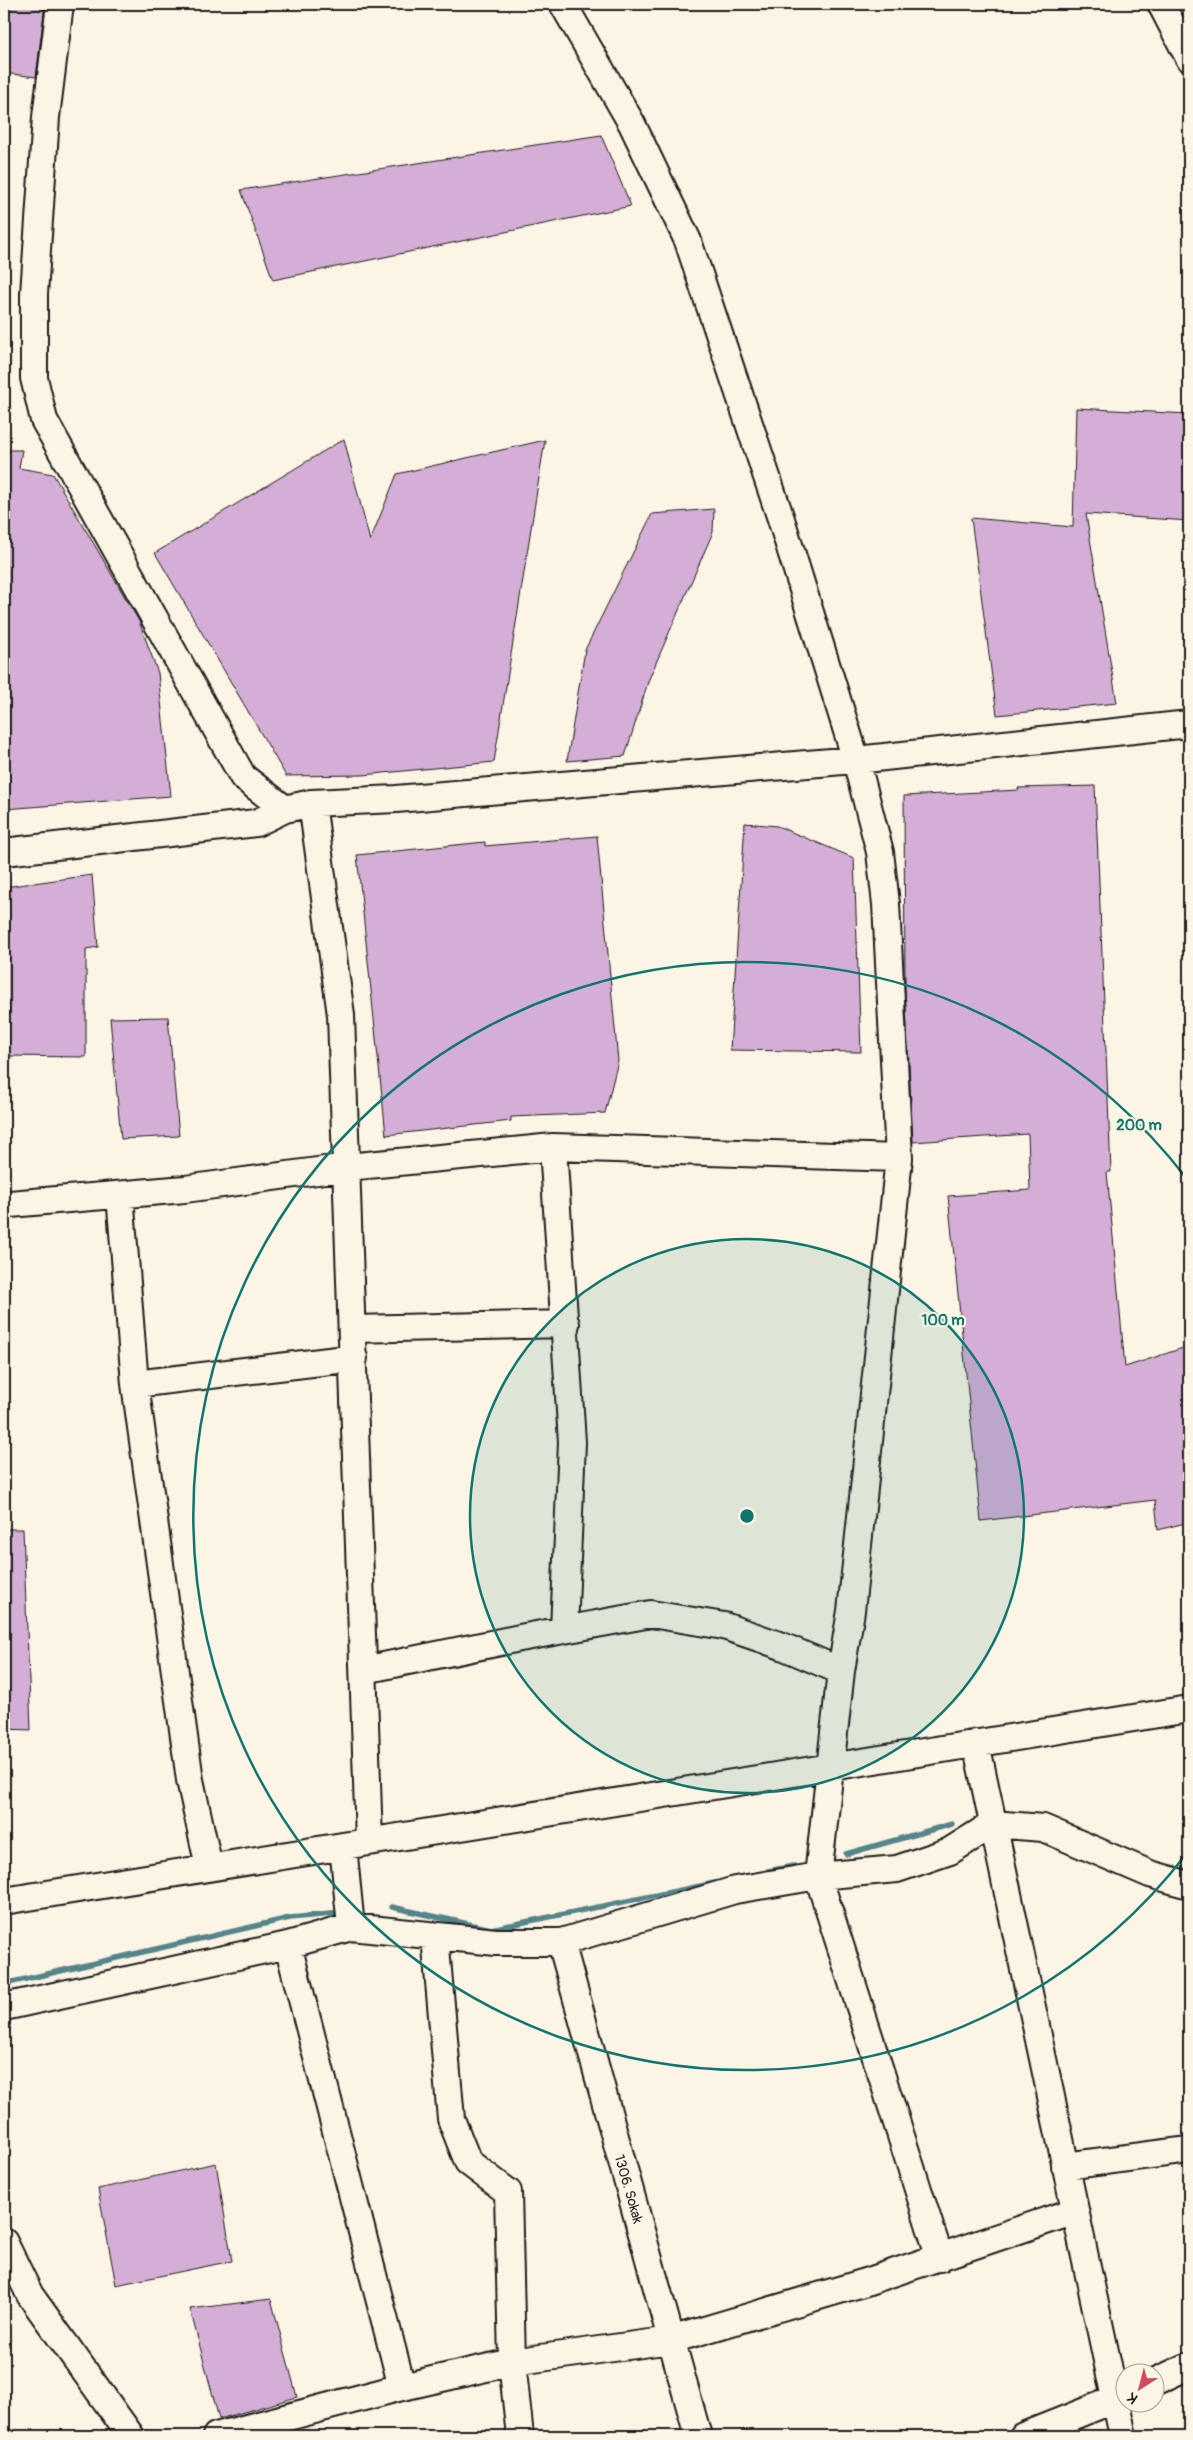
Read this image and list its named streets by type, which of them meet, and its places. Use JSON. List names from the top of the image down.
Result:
{
  "streets": {
    "street": ["1306. Sokak"]
  },
  "north": "bottom left",
  "rings": ["200 m", "100 m"]
}
